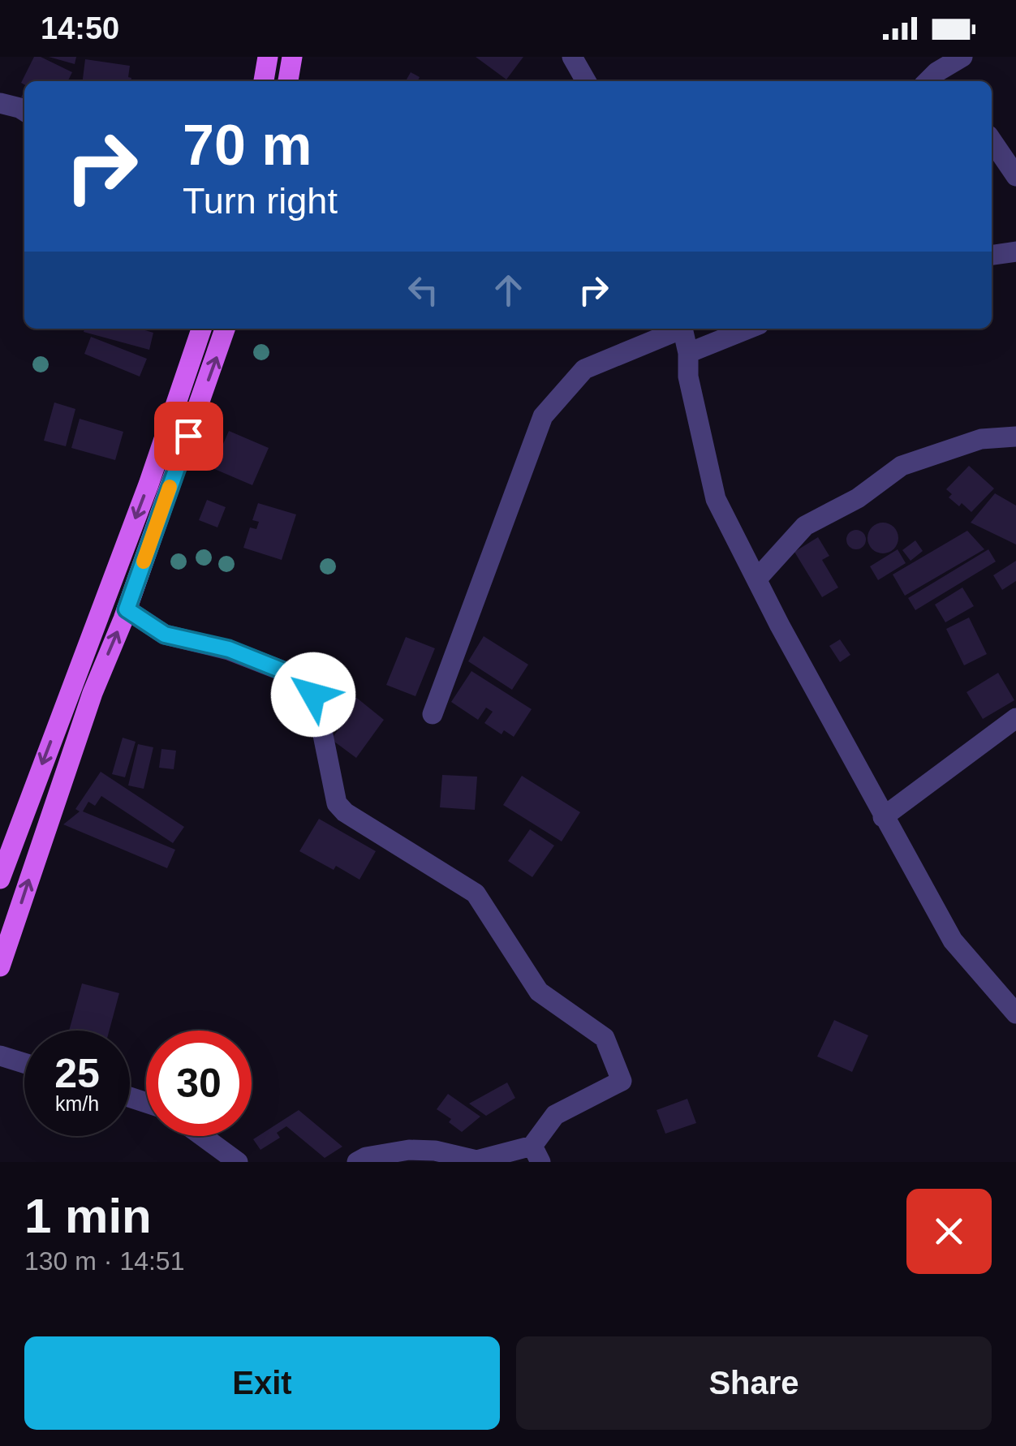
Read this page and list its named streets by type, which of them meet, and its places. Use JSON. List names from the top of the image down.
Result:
{
  "page": {
    "status": "14:50",
    "turn": ["70 m", "Turn right"],
    "speed": "25 km/h",
    "limit": "30",
    "heading": ["1 min", "130 m · 14:51"],
    "buttons": ["Exit", "Share"]
  }
}
